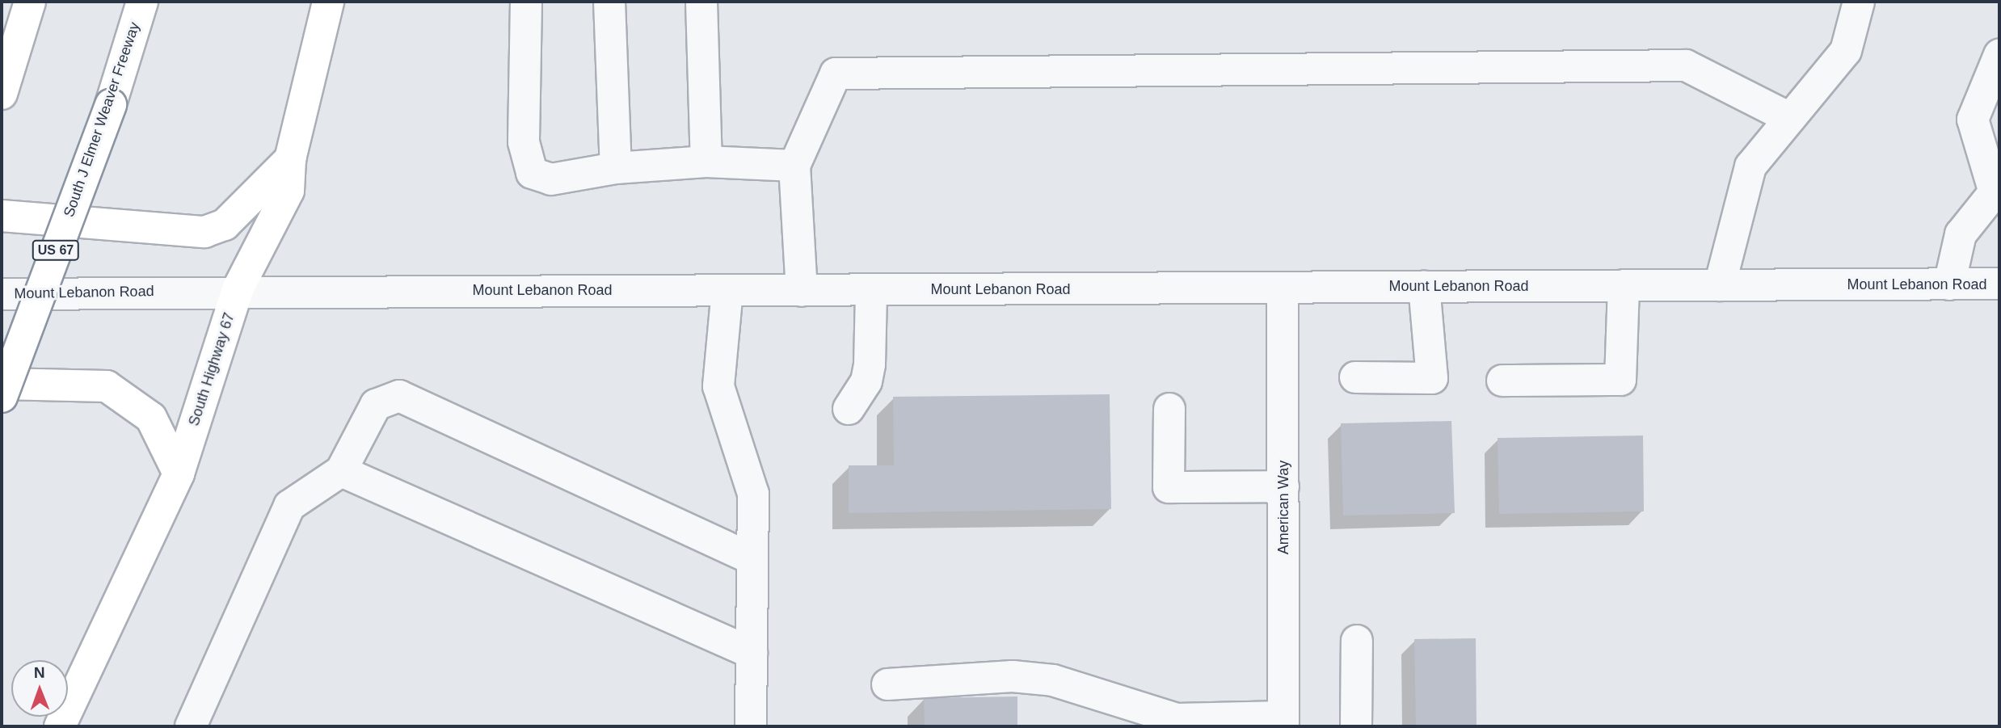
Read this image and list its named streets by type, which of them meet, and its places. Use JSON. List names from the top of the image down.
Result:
{
  "streets": {
    "main road": ["South J Elmer Weaver Freeway", "US 67", "South Highway 67"],
    "street": ["Mount Lebanon Road", "American Way"]
  },
  "crossings": [
    ["Mount Lebanon Road", "South Highway 67"],
    ["Mount Lebanon Road", "American Way"]
  ],
  "north": "top"
}
